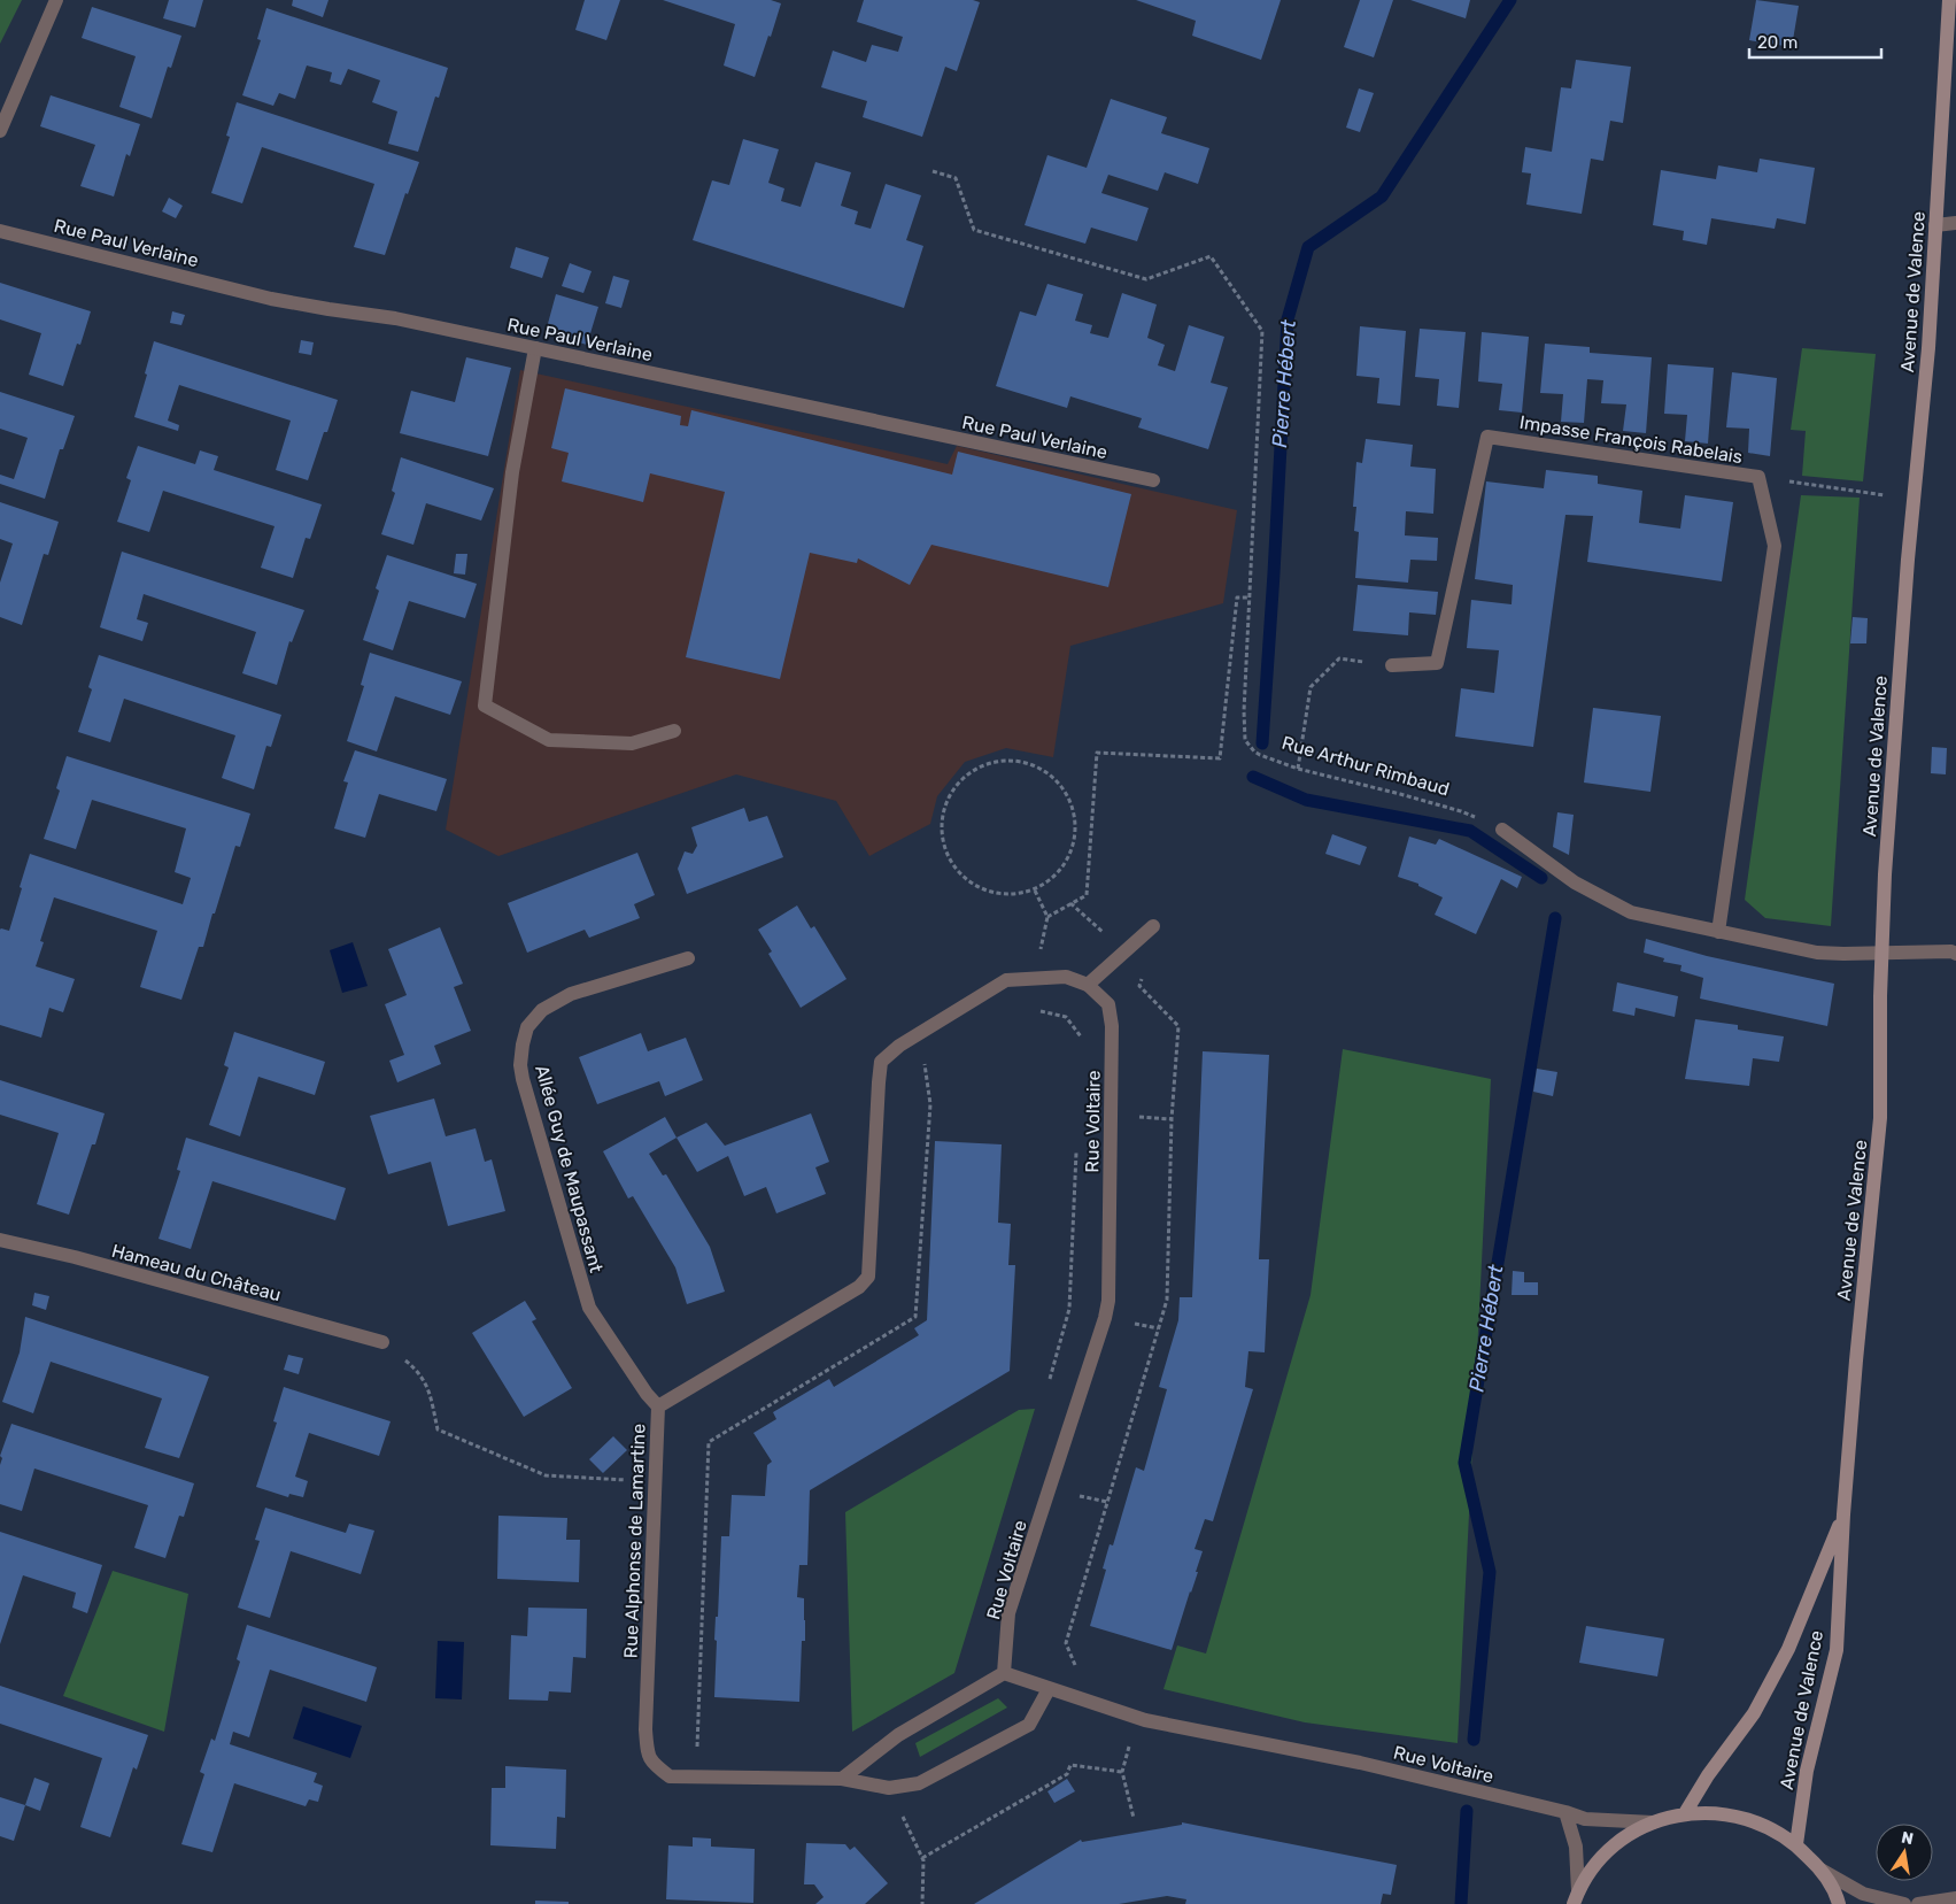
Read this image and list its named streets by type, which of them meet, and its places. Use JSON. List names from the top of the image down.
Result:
{
  "streets": {
    "main road": ["Avenue de Valence"],
    "street": [
      "Rue Paul Verlaine",
      "Impasse François Rabelais",
      "Rue Voltaire",
      "Allée Guy de Maupassant",
      "Hameau du Château",
      "Rue Alphonse de Lamartine"
    ],
    "path": ["Rue Arthur Rimbaud"]
  },
  "crossings": [
    ["Rue Voltaire", "Rue Alphonse de Lamartine"],
    ["Allée Guy de Maupassant", "Rue Alphonse de Lamartine"]
  ],
  "water": ["Pierre Hébert"],
  "scale_bar": "20 m",
  "north": "top"
}
